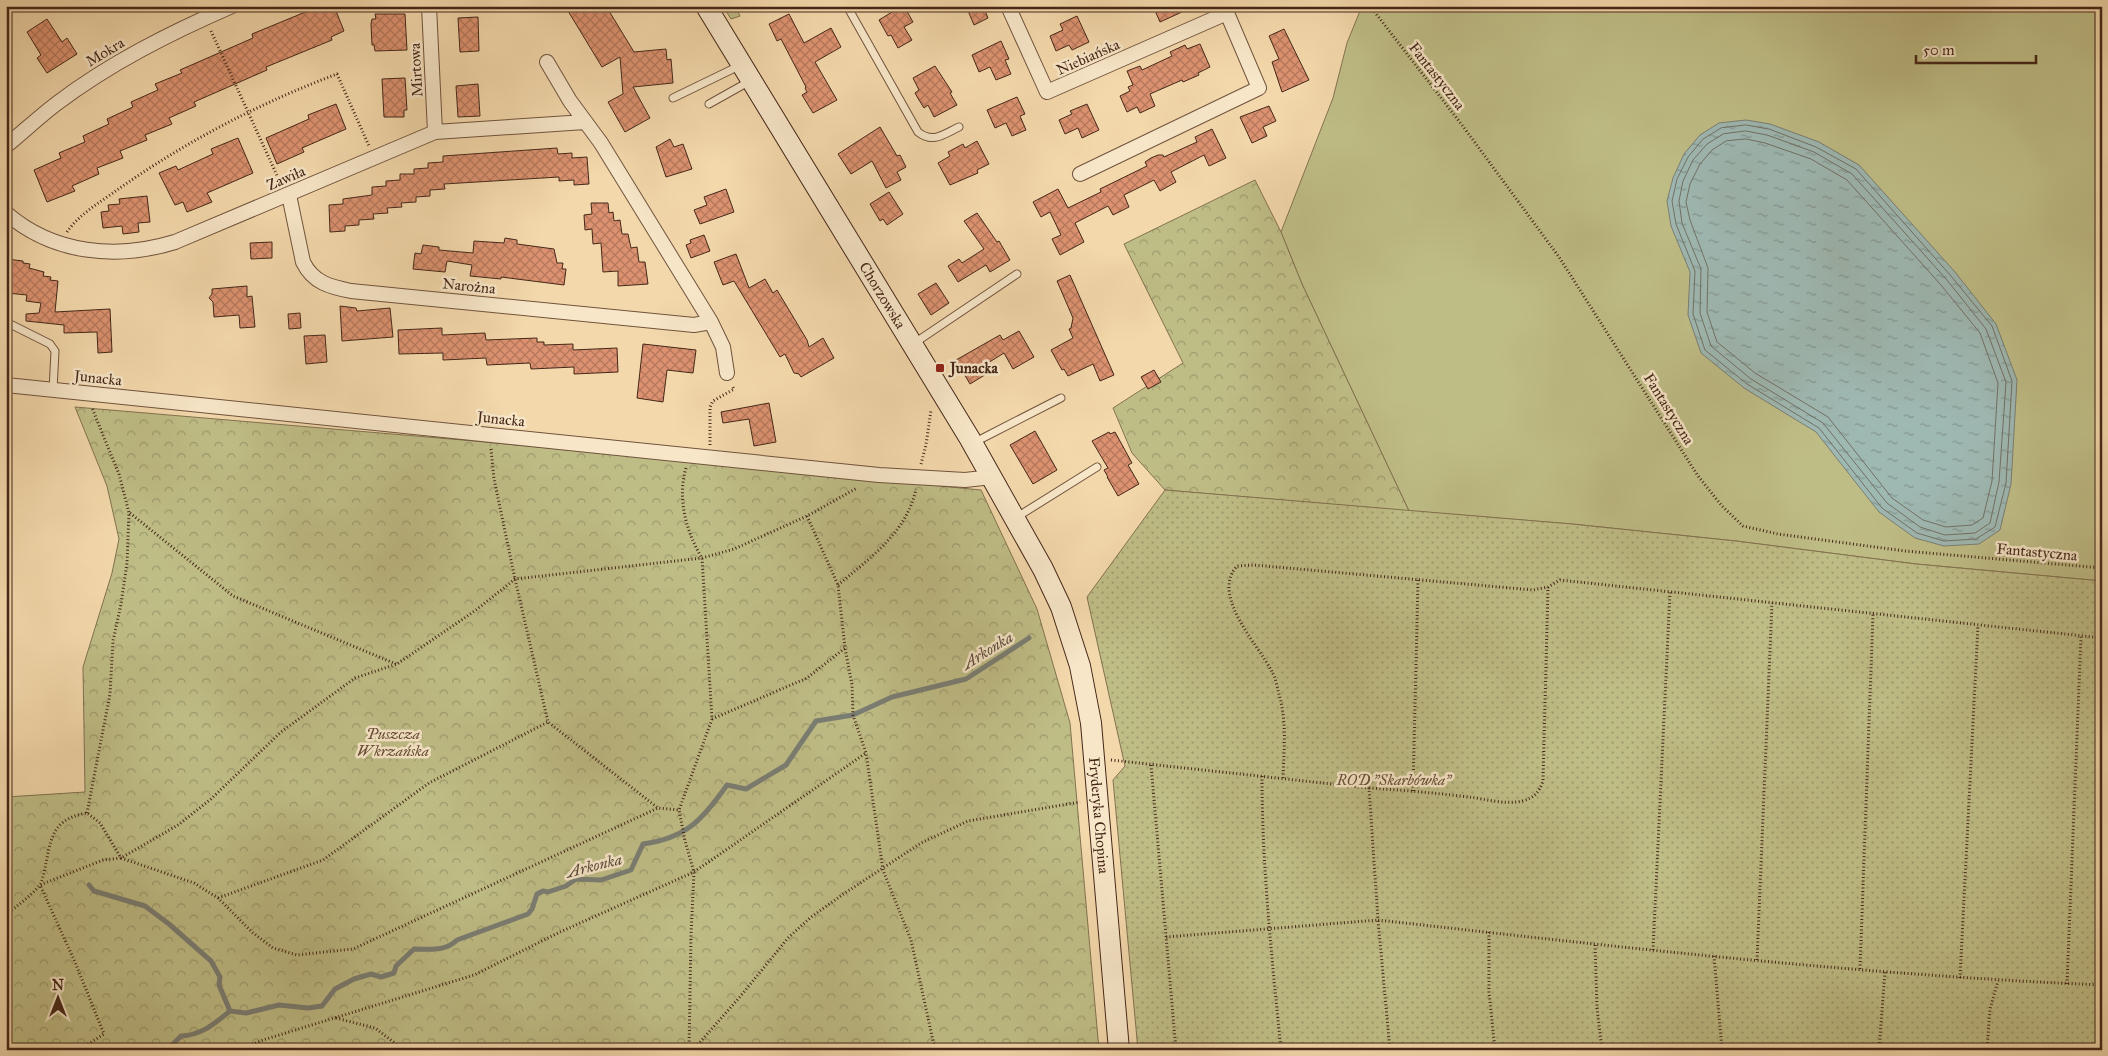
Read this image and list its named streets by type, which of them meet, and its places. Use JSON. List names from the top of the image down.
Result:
{
  "streets": {
    "street": [
      "Mokra",
      "Niebiańska",
      "Mirtowa",
      "Zawiła",
      "Narożna",
      "Chorzowska",
      "Junacka",
      "Fryderyka Chopina"
    ],
    "path": ["Fantastyczna"]
  },
  "crossings": [
    ["Mirtowa", "Zawiła"],
    ["Zawiła", "Narożna"],
    ["Chorzowska", "Junacka"],
    ["Chorzowska", "Fryderyka Chopina"]
  ],
  "water": ["Arkonka"],
  "parks": ["Puszcza Wkrzańska", "ROD \"Skarbówka\""],
  "places": {
    "transit": ["Junacka"]
  },
  "scale_bar": "50 m",
  "north": "top"
}
